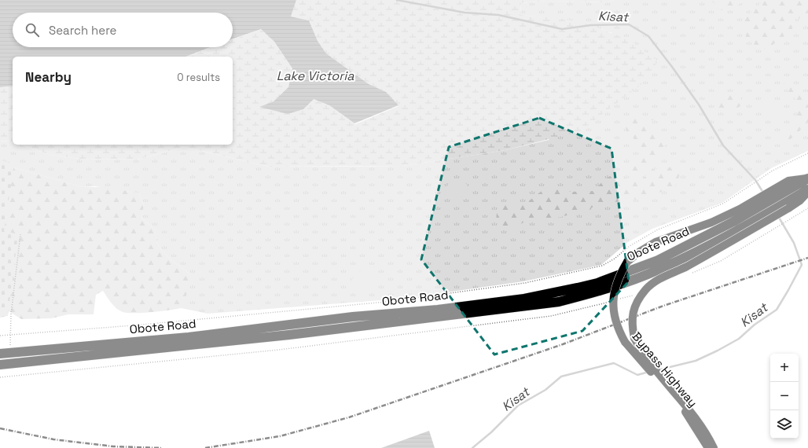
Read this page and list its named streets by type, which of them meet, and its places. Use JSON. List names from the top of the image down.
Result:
{
  "streets": {
    "highway": ["Obote Road"],
    "main road": ["Bypass Highway"]
  },
  "crossings": [
    ["Obote Road", "Bypass Highway"]
  ],
  "water": ["Kisat", "Lake Victoria"],
  "page": {
    "search": "Search here",
    "heading": ["Nearby", "0 results"],
    "map_buttons": ["+", "−"]
  }
}
